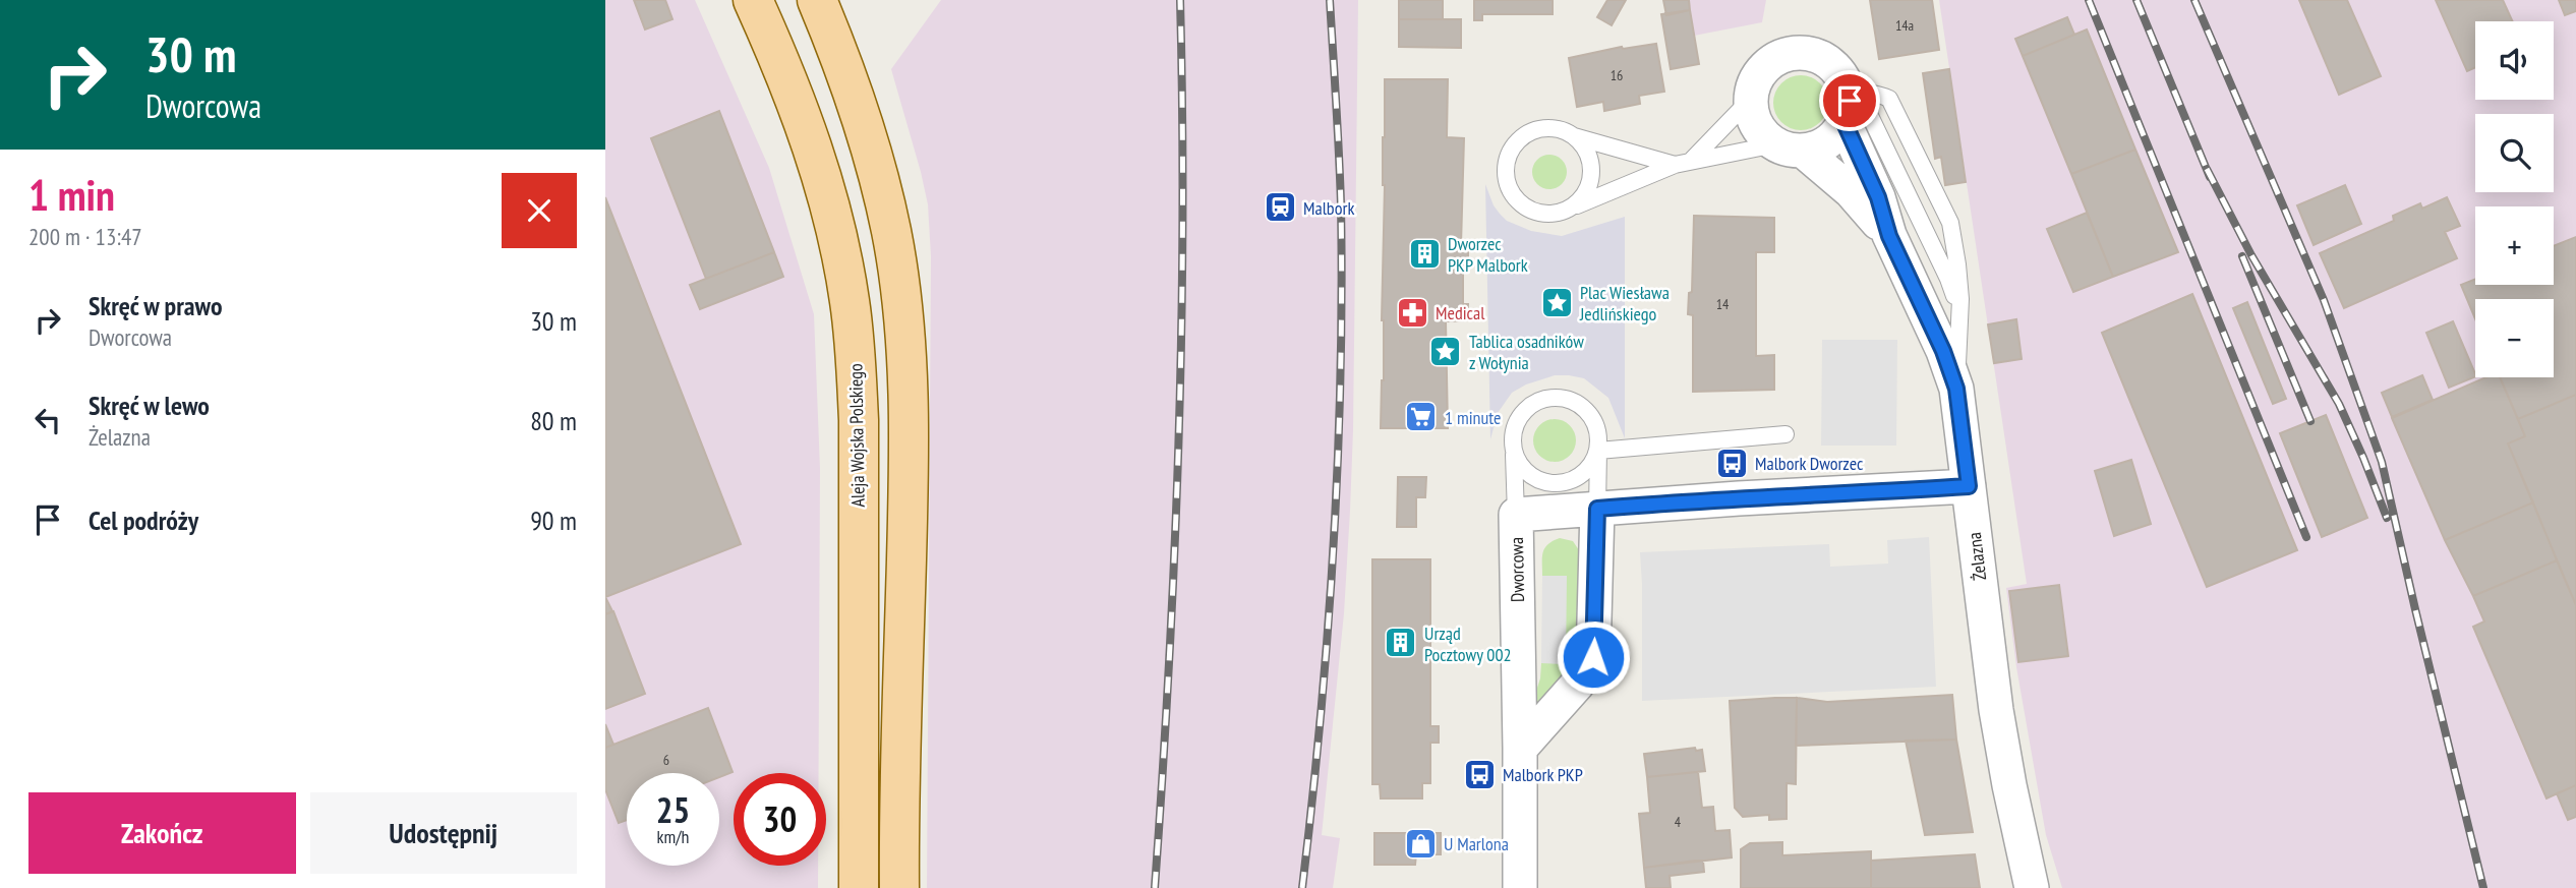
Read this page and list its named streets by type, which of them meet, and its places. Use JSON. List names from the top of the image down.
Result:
{
  "streets": {
    "main road": ["Aleja Wojska Polskiego"],
    "street": ["Żelazna", "Dworcowa"]
  },
  "crossings": [
    ["Żelazna", "Dworcowa"]
  ],
  "places": {
    "station": ["Malbork"],
    "building": ["Dworzec PKP Malbork", "Urząd Pocztowy 002"],
    "place": ["Plac Wiesława Jedlińskiego", "Tablica osadników z Wołynia"],
    "pharmacy": ["Medical"],
    "supermarket": ["1 minute"],
    "bus stop": ["Malbork Dworzec", "Malbork PKP"],
    "shop": ["U Marlona"]
  },
  "house_numbers": [
    "14a",
    "16",
    "14",
    "6",
    "4"
  ],
  "page": {
    "turn": ["30 m", "Dworcowa"],
    "map_buttons": ["+", "−"],
    "heading": ["1 min", "200 m · 13:47"],
    "list": [
      {
        "name": "Skręć w prawo",
        "note": "Dworcowa",
        "value": "30 m"
      },
      {
        "name": "Skręć w lewo",
        "note": "Żelazna",
        "value": "80 m"
      },
      {
        "name": "Cel podróży",
        "value": "90 m"
      }
    ],
    "speed": "25 km/h",
    "limit": "30",
    "buttons": ["Zakończ", "Udostępnij"]
  }
}
